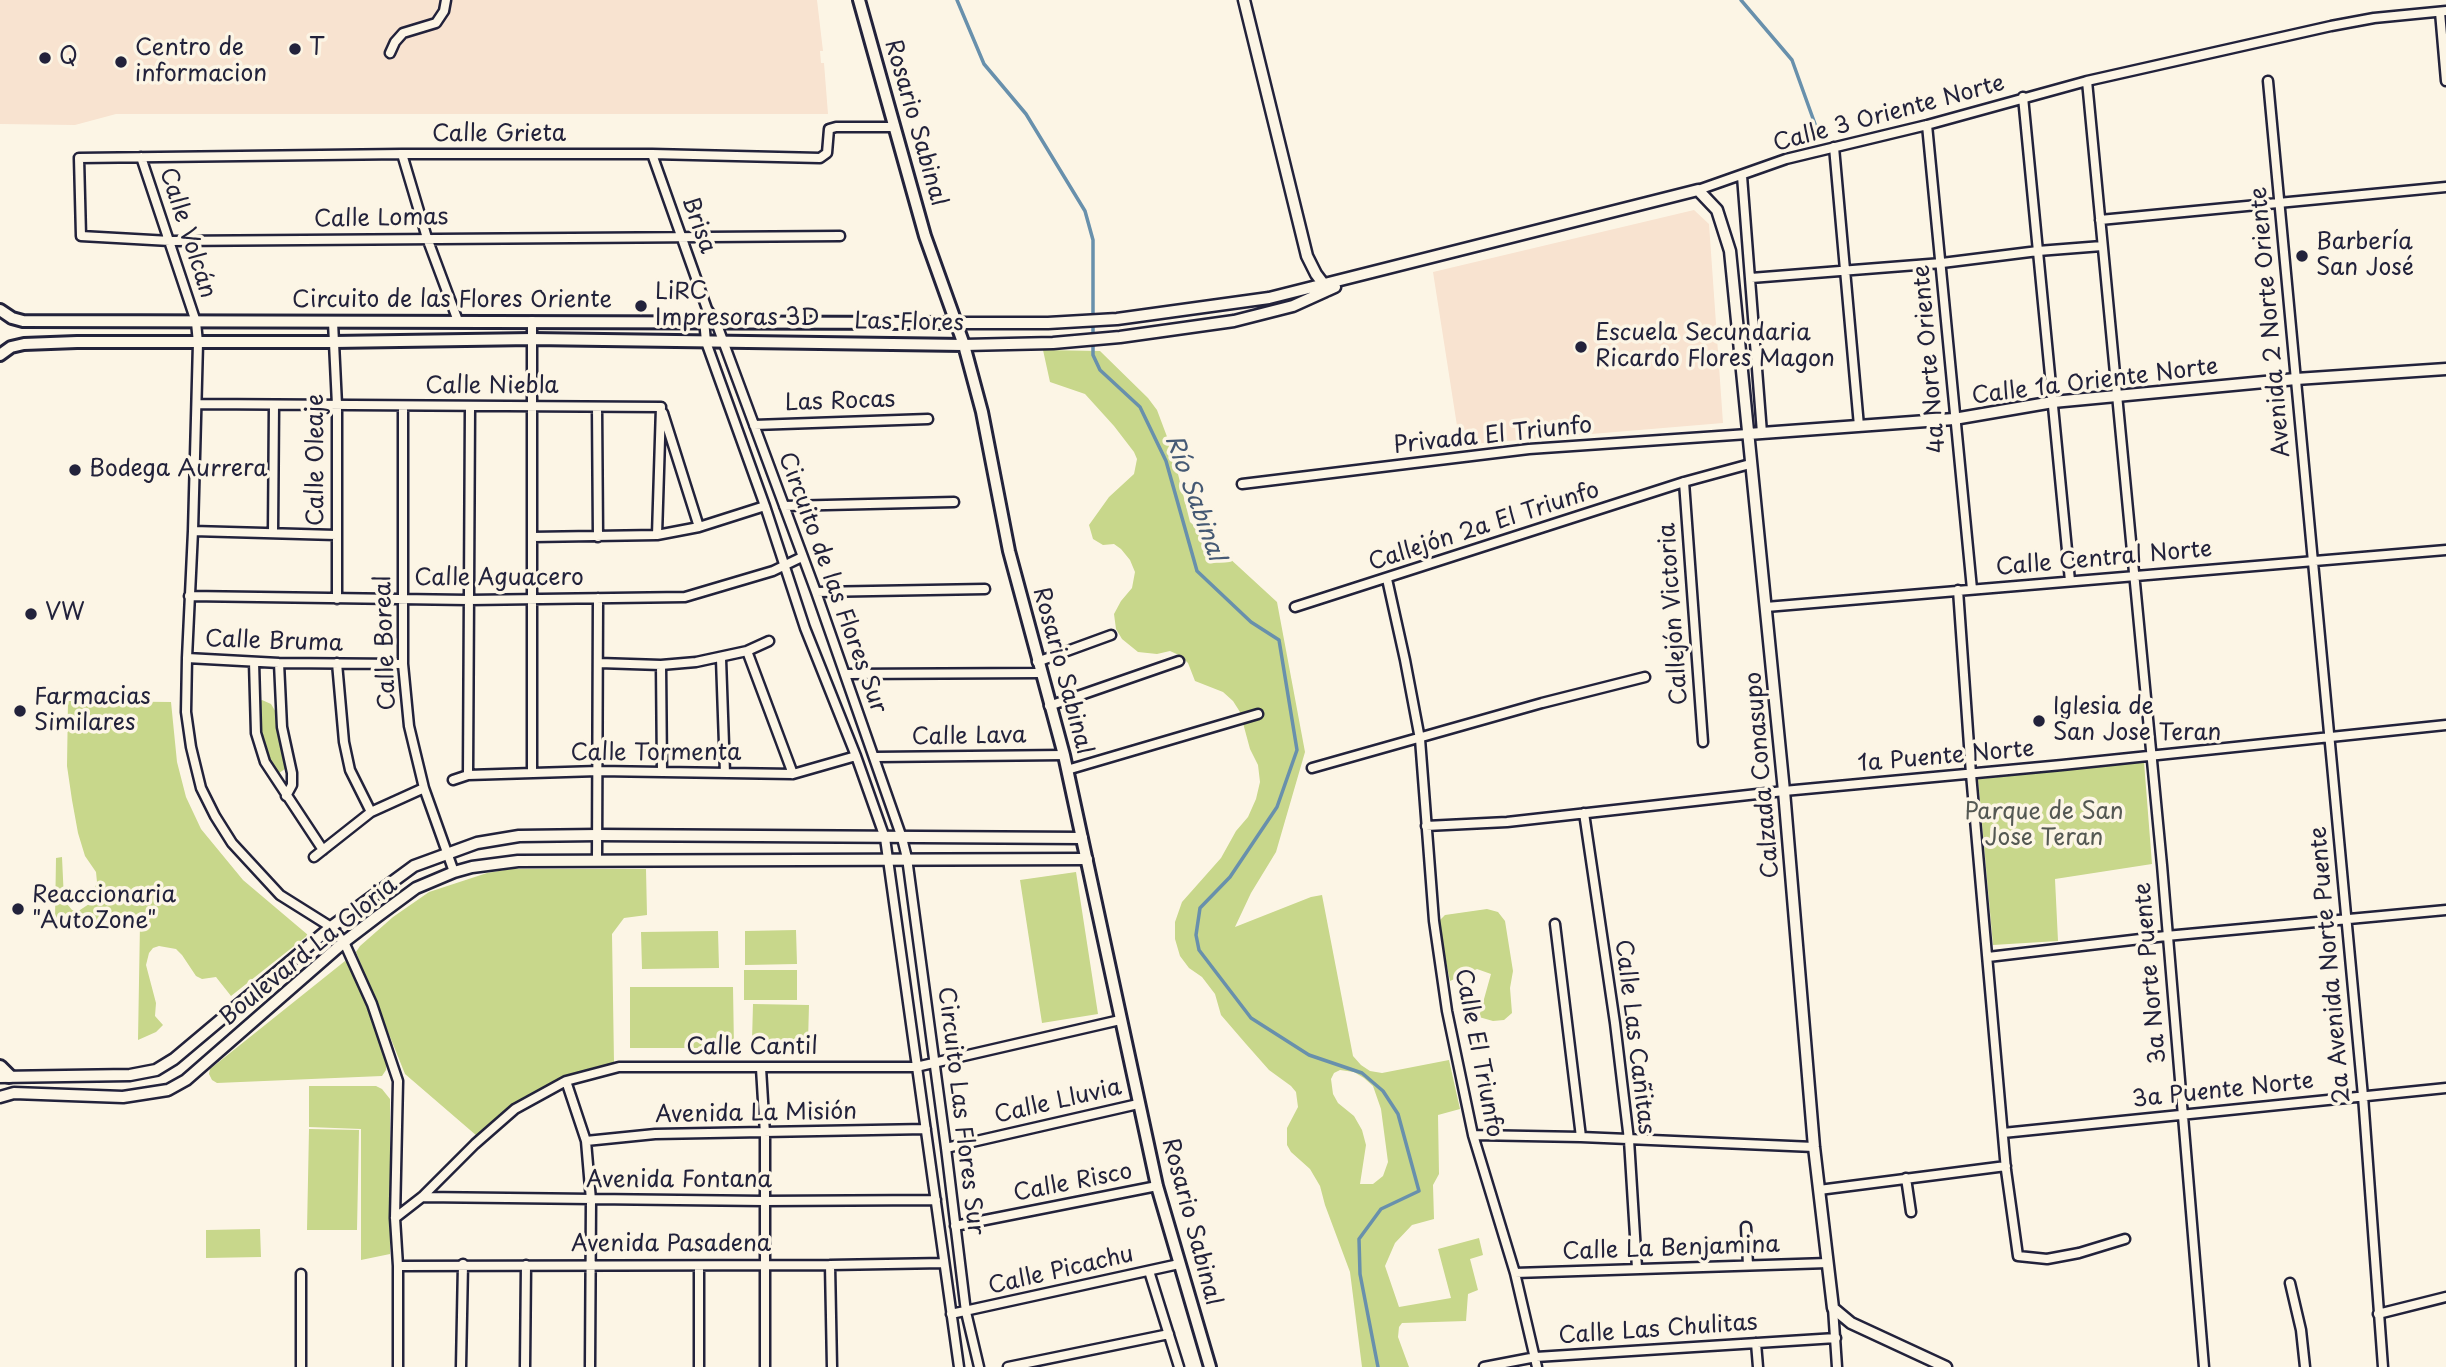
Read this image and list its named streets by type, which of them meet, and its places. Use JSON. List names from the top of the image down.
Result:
{
  "streets": {
    "main road": ["Rosario Sabinal", "Circuito de las Flores Oriente", "Las Flores"],
    "street": [
      "Calle 3 Oriente Norte",
      "Calle Grieta",
      "Calle Lomas",
      "Brisa",
      "Calle Volcán",
      "Avenida 2 Norte Oriente",
      "4a Norte Oriente",
      "Calle 1a Oriente Norte",
      "Calle Niebla",
      "Las Rocas",
      "Privada El Triunfo",
      "Calle Oleaje",
      "Callejón 2a El Triunfo",
      "Calle Central Norte",
      "Calle Aguacero",
      "Circuito de las Flores Sur",
      "Callejón Victoria",
      "Calle Bruma",
      "Calle Boreal",
      "Calle Lava",
      "Calle Tormenta",
      "1a Puente Norte",
      "Calzada Conasupo",
      "Boulevard La Gloria",
      "2a Avenida Norte Puente",
      "3a Norte Puente",
      "Calle Las Cañitas",
      "Calle Cantil",
      "Calle El Triunfo",
      "3a Puente Norte",
      "Calle Lluvia",
      "Circuito Las Flores Sur",
      "Avenida La Misión",
      "Avenida Fontana",
      "Calle Risco",
      "Avenida Pasadena",
      "Calle La Benjamina",
      "Calle Picachu",
      "Calle Las Chulitas"
    ]
  },
  "crossings": [
    ["Calle 3 Oriente Norte", "Circuito de las Flores Oriente"],
    ["Calle 3 Oriente Norte", "Las Flores"],
    ["Calle 3 Oriente Norte", "4a Norte Oriente"],
    ["Calle 3 Oriente Norte", "Calzada Conasupo"],
    ["Calle 3 Oriente Norte", "3a Norte Puente"],
    ["Rosario Sabinal", "Calle Grieta"],
    ["Rosario Sabinal", "Circuito de las Flores Oriente"],
    ["Rosario Sabinal", "Las Flores"],
    ["Rosario Sabinal", "Calle Lava"],
    ["Rosario Sabinal", "Boulevard La Gloria"],
    ["Rosario Sabinal", "Calle Cantil"],
    ["Rosario Sabinal", "Calle Lluvia"],
    ["Rosario Sabinal", "Calle Risco"],
    ["Rosario Sabinal", "Calle Picachu"],
    ["Calle Grieta", "Calle Lomas"],
    ["Calle Grieta", "Brisa"],
    ["Calle Grieta", "Calle Volcán"],
    ["Calle Lomas", "Brisa"],
    ["Calle Lomas", "Calle Volcán"],
    ["Brisa", "Circuito de las Flores Oriente"],
    ["Brisa", "Circuito de las Flores Sur"],
    ["Calle Volcán", "Circuito de las Flores Oriente"],
    ["Calle Volcán", "Las Flores"],
    ["Calle Volcán", "Calle Niebla"],
    ["Calle Volcán", "Calle Aguacero"],
    ["Calle Volcán", "Calle Bruma"],
    ["Calle Volcán", "Boulevard La Gloria"],
    ["Calle Volcán", "Calle Cantil"],
    ["Calle Volcán", "Avenida Pasadena"],
    ["Circuito de las Flores Oriente", "Calle Oleaje"],
    ["Circuito de las Flores Oriente", "Circuito de las Flores Sur"],
    ["Avenida 2 Norte Oriente", "Calle 1a Oriente Norte"],
    ["Avenida 2 Norte Oriente", "Calle Central Norte"],
    ["Avenida 2 Norte Oriente", "2a Avenida Norte Puente"],
    ["Las Flores", "Calle Oleaje"],
    ["Las Flores", "Circuito de las Flores Sur"],
    ["4a Norte Oriente", "Calle 1a Oriente Norte"],
    ["4a Norte Oriente", "Calle Central Norte"],
    ["Calle 1a Oriente Norte", "Privada El Triunfo"],
    ["Calle 1a Oriente Norte", "Calzada Conasupo"],
    ["Calle 1a Oriente Norte", "3a Norte Puente"],
    ["Calle Niebla", "Calle Oleaje"],
    ["Calle Niebla", "Calle Boreal"],
    ["Las Rocas", "Circuito de las Flores Sur"],
    ["Privada El Triunfo", "Calzada Conasupo"],
    ["Calle Oleaje", "Calle Aguacero"],
    ["Callejón 2a El Triunfo", "Callejón Victoria"],
    ["Callejón 2a El Triunfo", "Calzada Conasupo"],
    ["Callejón 2a El Triunfo", "Calle El Triunfo"],
    ["Calle Central Norte", "Calzada Conasupo"],
    ["Calle Central Norte", "2a Avenida Norte Puente"],
    ["Calle Central Norte", "3a Norte Puente"],
    ["Calle Aguacero", "Circuito de las Flores Sur"],
    ["Calle Aguacero", "Calle Boreal"],
    ["Circuito de las Flores Sur", "Calle Lava"],
    ["Circuito de las Flores Sur", "Boulevard La Gloria"],
    ["Circuito de las Flores Sur", "Circuito Las Flores Sur"],
    ["Calle Bruma", "Calle Boreal"],
    ["Calle Boreal", "Boulevard La Gloria"],
    ["1a Puente Norte", "Calzada Conasupo"],
    ["1a Puente Norte", "2a Avenida Norte Puente"],
    ["1a Puente Norte", "3a Norte Puente"],
    ["1a Puente Norte", "Calle Las Cañitas"],
    ["1a Puente Norte", "Calle El Triunfo"],
    ["Calzada Conasupo", "Calle La Benjamina"],
    ["Calzada Conasupo", "Calle Las Chulitas"],
    ["Boulevard La Gloria", "Circuito Las Flores Sur"],
    ["2a Avenida Norte Puente", "3a Puente Norte"],
    ["3a Norte Puente", "3a Puente Norte"],
    ["Calle Las Cañitas", "Calle La Benjamina"],
    ["Calle Cantil", "Circuito Las Flores Sur"],
    ["Calle Cantil", "Avenida Fontana"],
    ["Calle El Triunfo", "Calle La Benjamina"],
    ["Calle El Triunfo", "Calle Las Chulitas"],
    ["Calle Lluvia", "Circuito Las Flores Sur"],
    ["Circuito Las Flores Sur", "Calle Risco"],
    ["Circuito Las Flores Sur", "Calle Picachu"]
  ],
  "water": ["Río Sabinal"],
  "parks": ["Parque de San Jose Teran"],
  "places": [
    "T",
    "Q",
    "Centro de informacion",
    "Barbería San José",
    "LiRC Impresoras 3D",
    "Escuela Secundaria Ricardo Flores Magon",
    "Bodega Aurrera",
    "VW",
    "Farmacias Similares",
    "Iglesia de San Jose Teran",
    "Reaccionaria \"AutoZone\""
  ]
}
